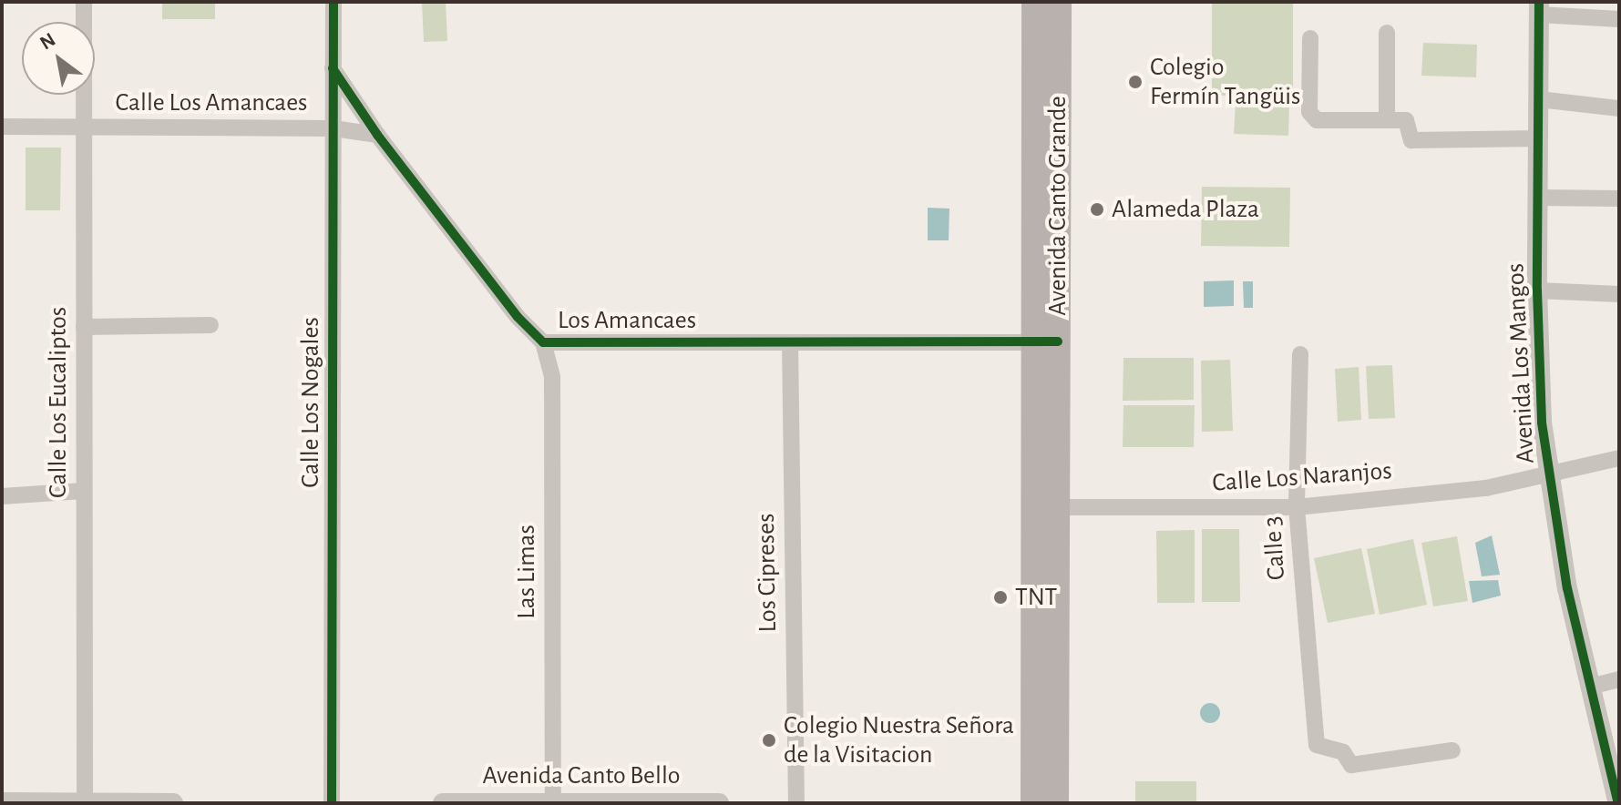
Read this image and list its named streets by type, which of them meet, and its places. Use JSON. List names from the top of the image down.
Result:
{
  "streets": {
    "main road": ["Avenida Canto Grande"],
    "street": [
      "Calle Los Amancaes",
      "Los Amancaes",
      "Avenida Los Mangos",
      "Calle Los Eucaliptos",
      "Calle Los Nogales",
      "Calle Los Naranjos",
      "Calle 3",
      "Las Limas",
      "Los Cipreses",
      "Avenida Canto Bello"
    ]
  },
  "crossings": [
    ["Calle Los Amancaes", "Los Amancaes"],
    ["Calle Los Amancaes", "Calle Los Eucaliptos"],
    ["Calle Los Amancaes", "Calle Los Nogales"],
    ["Avenida Canto Grande", "Los Amancaes"],
    ["Avenida Canto Grande", "Calle Los Naranjos"],
    ["Los Amancaes", "Calle Los Nogales"],
    ["Los Amancaes", "Las Limas"],
    ["Los Amancaes", "Los Cipreses"],
    ["Avenida Los Mangos", "Calle Los Naranjos"],
    ["Calle Los Naranjos", "Calle 3"],
    ["Las Limas", "Avenida Canto Bello"]
  ],
  "places": [
    "Colegio Fermín Tangüis",
    "Alameda Plaza",
    "TNT",
    "Colegio Nuestra Señora de la Visitacion"
  ],
  "north": "top left"
}
